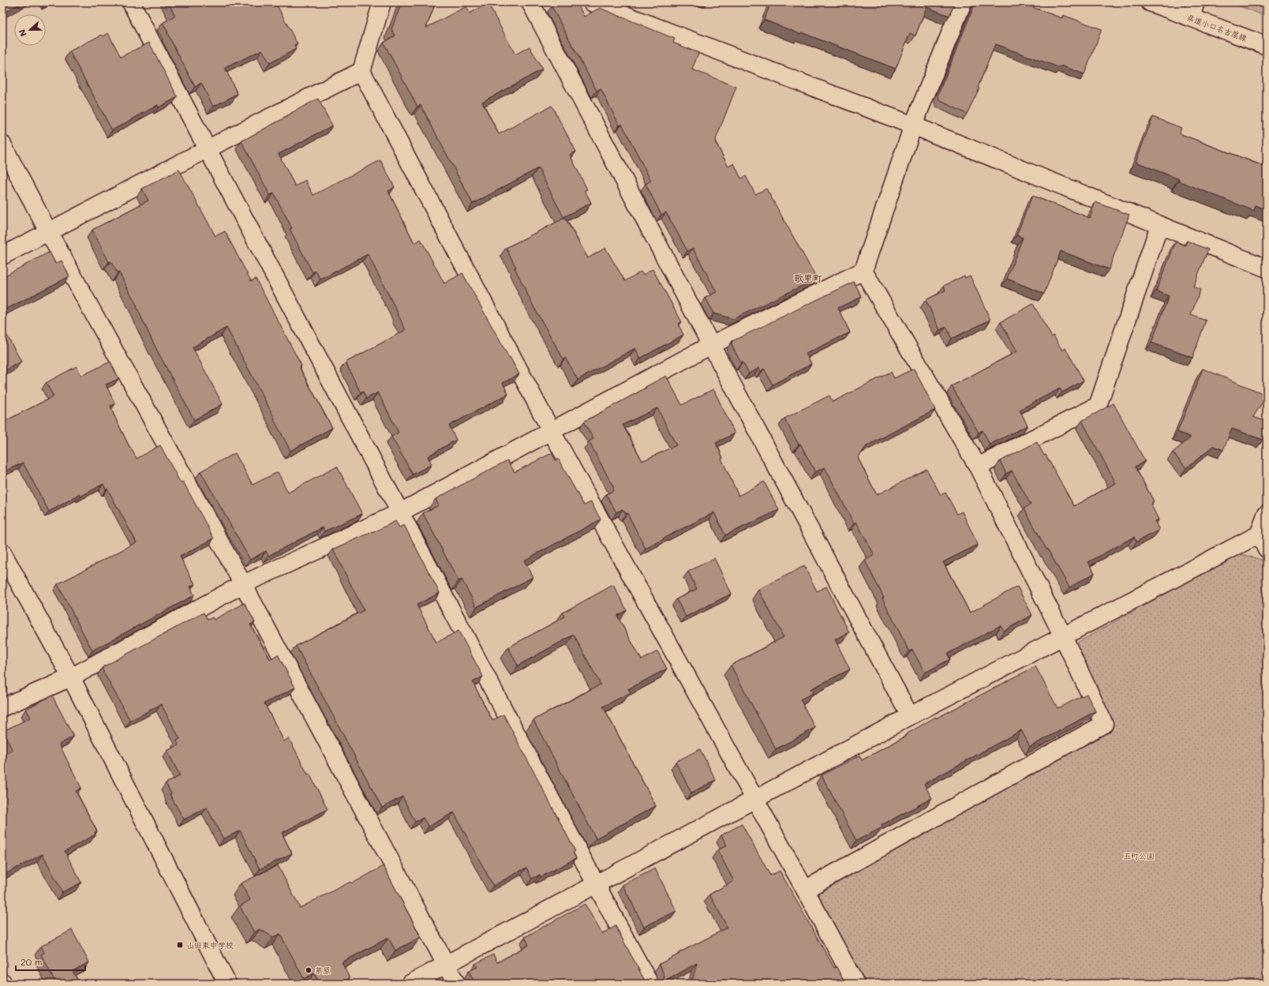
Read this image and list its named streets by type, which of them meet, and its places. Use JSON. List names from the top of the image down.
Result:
{
  "streets": {
    "street": ["県道小口名古屋線"]
  },
  "districts": ["歌里町"],
  "parks": ["五町公園"],
  "places": {
    "transit": ["山田東中学校"],
    "other": ["華原"]
  },
  "scale_bar": "20 m",
  "north": "left"
}
